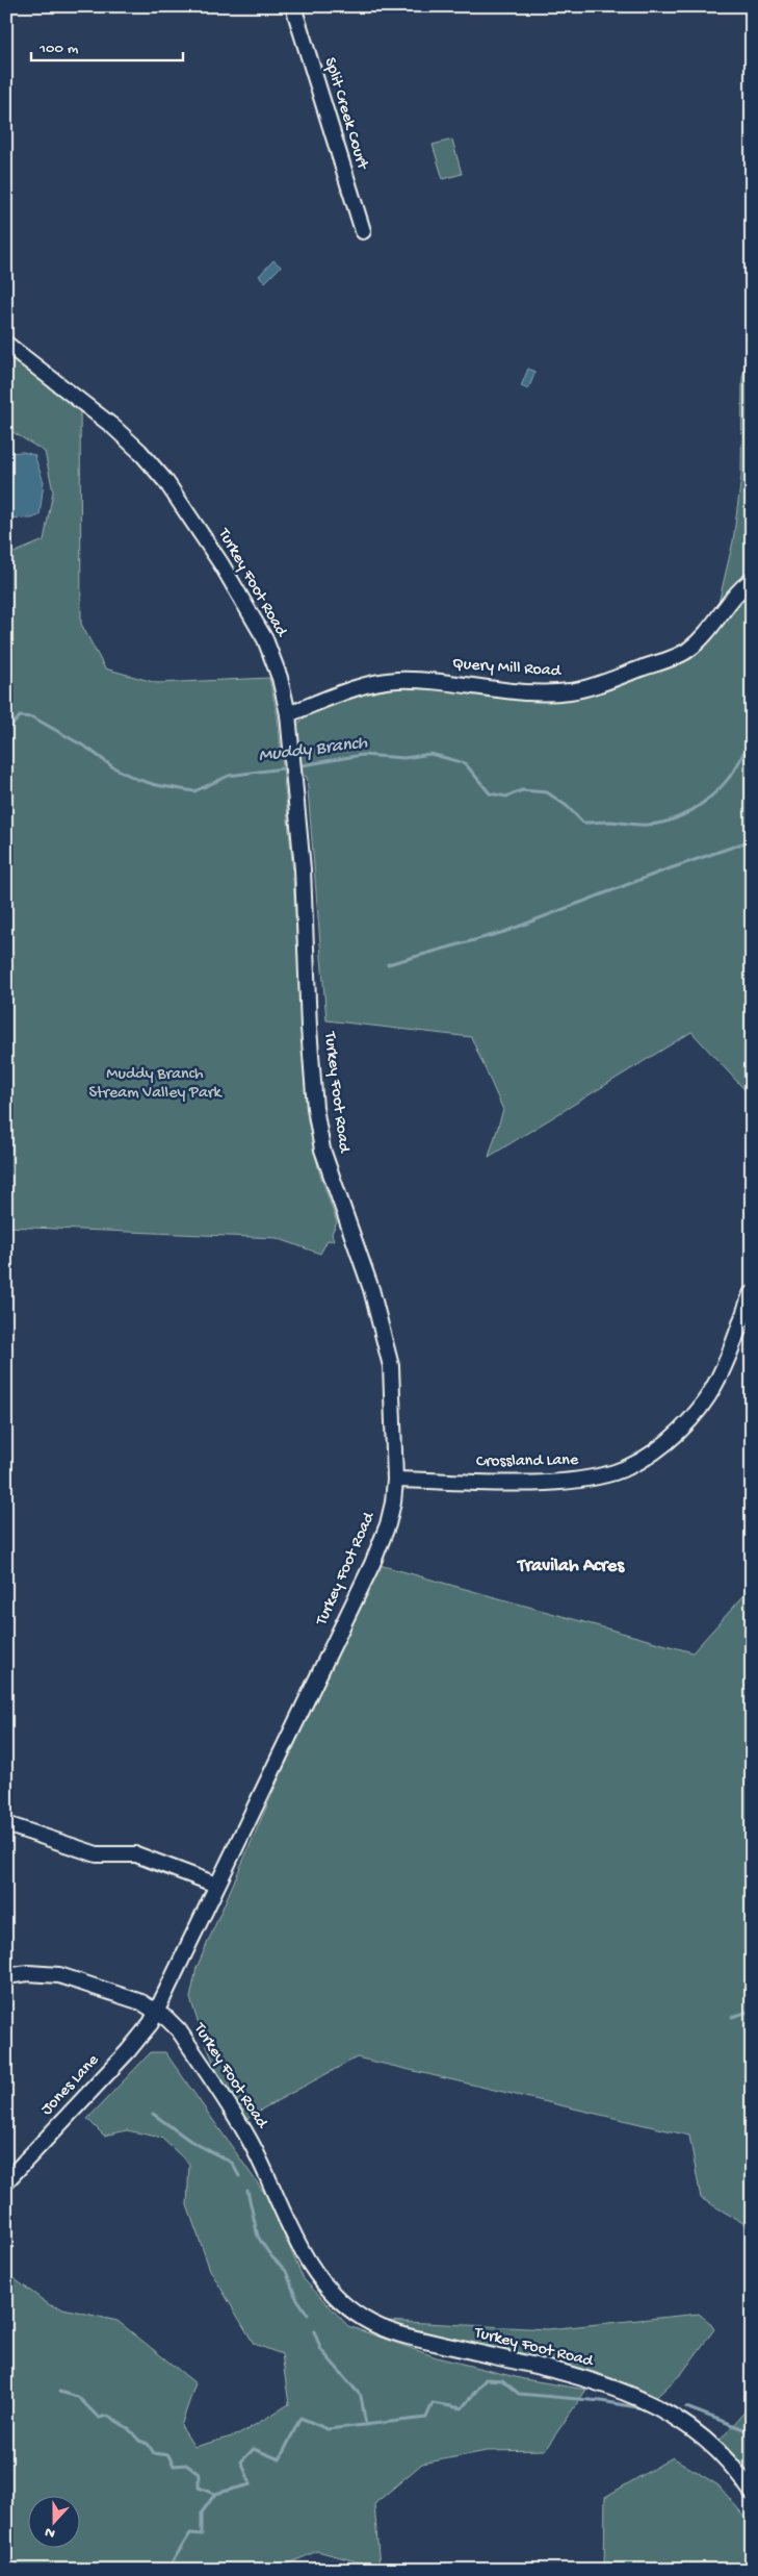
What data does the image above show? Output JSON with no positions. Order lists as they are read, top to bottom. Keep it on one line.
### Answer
{"streets":{"street":["Split Creek Court","Turkey Foot Road","Query Mill Road","Crossland Lane","Jones Lane"]},"crossings":[["Turkey Foot Road","Query Mill Road"],["Turkey Foot Road","Crossland Lane"],["Turkey Foot Road","Jones Lane"]],"districts":["Travilah Acres"],"water":["Muddy Branch"],"parks":["Muddy Branch Stream Valley Park"],"scale_bar":"100 m","north":"bottom"}
